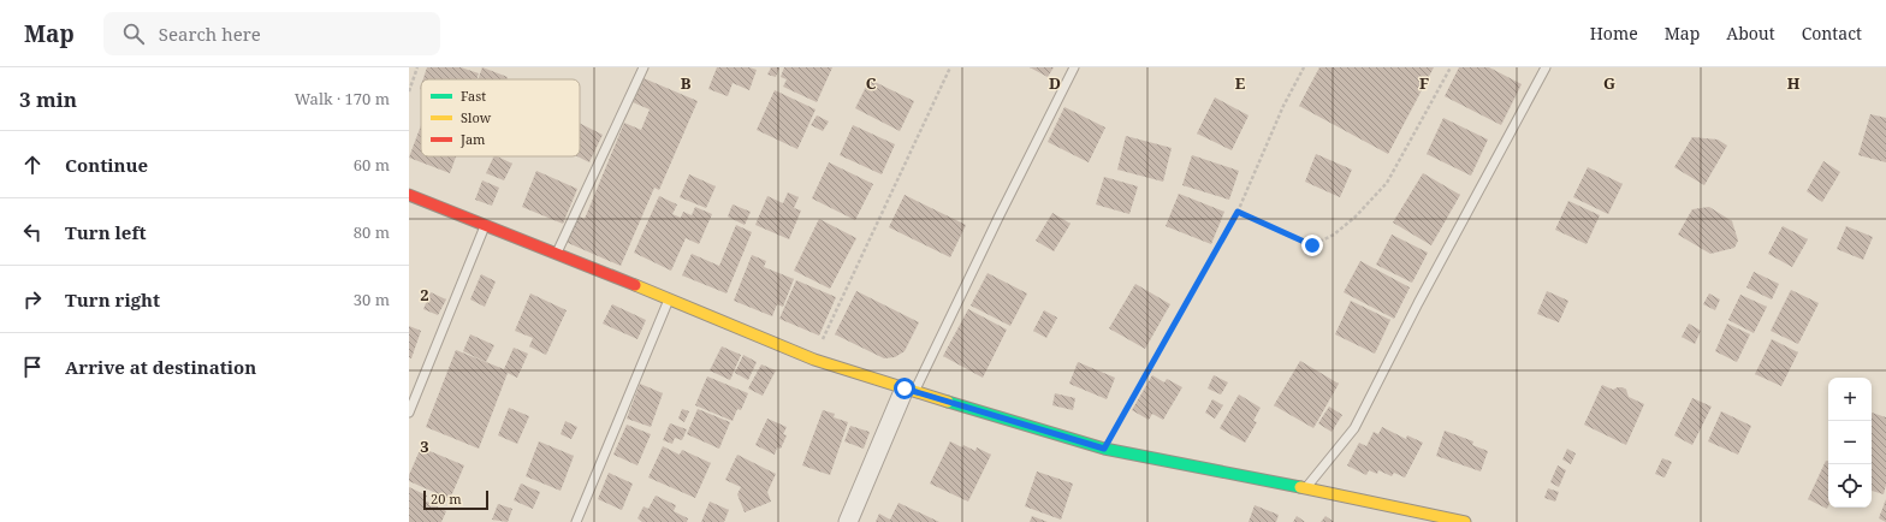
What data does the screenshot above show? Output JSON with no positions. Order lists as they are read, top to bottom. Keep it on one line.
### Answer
{"legend":["Fast","Slow","Jam"],"scale_bar":"20 m","page":{"header":"Map","search":"Search here","nav":["Home","Map","About","Contact"],"heading":["3 min","Walk · 170 m"],"list":[["Continue","60 m"],["Turn left","80 m"],["Turn right","30 m"],"Arrive at destination"],"map_buttons":["+","−"],"scale":"20 m"},"grid":{"columns":["B","C","D","E","F","G","H"],"rows":["2","3"]}}
